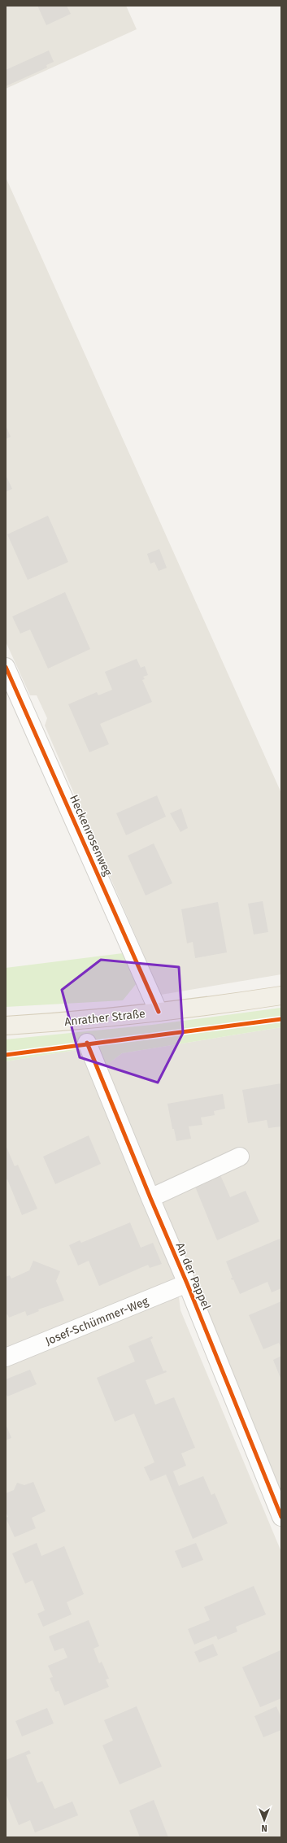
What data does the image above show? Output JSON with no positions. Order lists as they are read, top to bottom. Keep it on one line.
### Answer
{"streets":{"main road":["Anrather Straße"],"street":["Heckenrosenweg","An der Pappel","Josef-Schümmer-Weg"]},"crossings":[["Heckenrosenweg","Anrather Straße"],["An der Pappel","Josef-Schümmer-Weg"]],"north":"bottom"}
